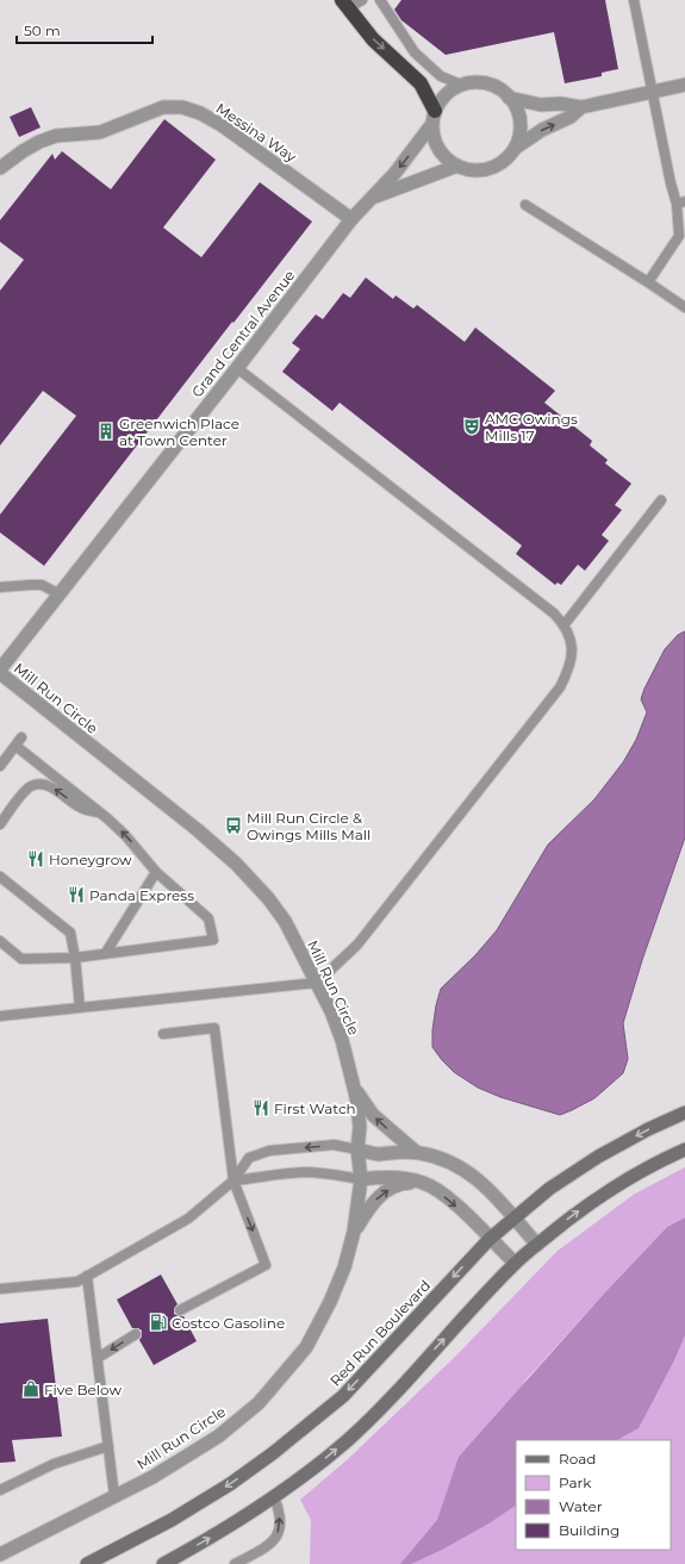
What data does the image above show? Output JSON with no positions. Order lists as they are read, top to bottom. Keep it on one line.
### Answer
{"streets":{"main road":["Red Run Boulevard"],"street":["Messina Way","Grand Central Avenue","Mill Run Circle"]},"crossings":[["Messina Way","Grand Central Avenue"]],"places":{"theatre":["AMC Owings Mills 17"],"building":["Greenwich Place at Town Center"],"bus stop":["Mill Run Circle & Owings Mills Mall"],"restaurant":["Honeygrow","Panda Express","First Watch"],"fuel station":["Costco Gasoline"],"shop":["Five Below"]},"legend":["Road","Park","Water","Building"],"scale_bar":"50 m"}
